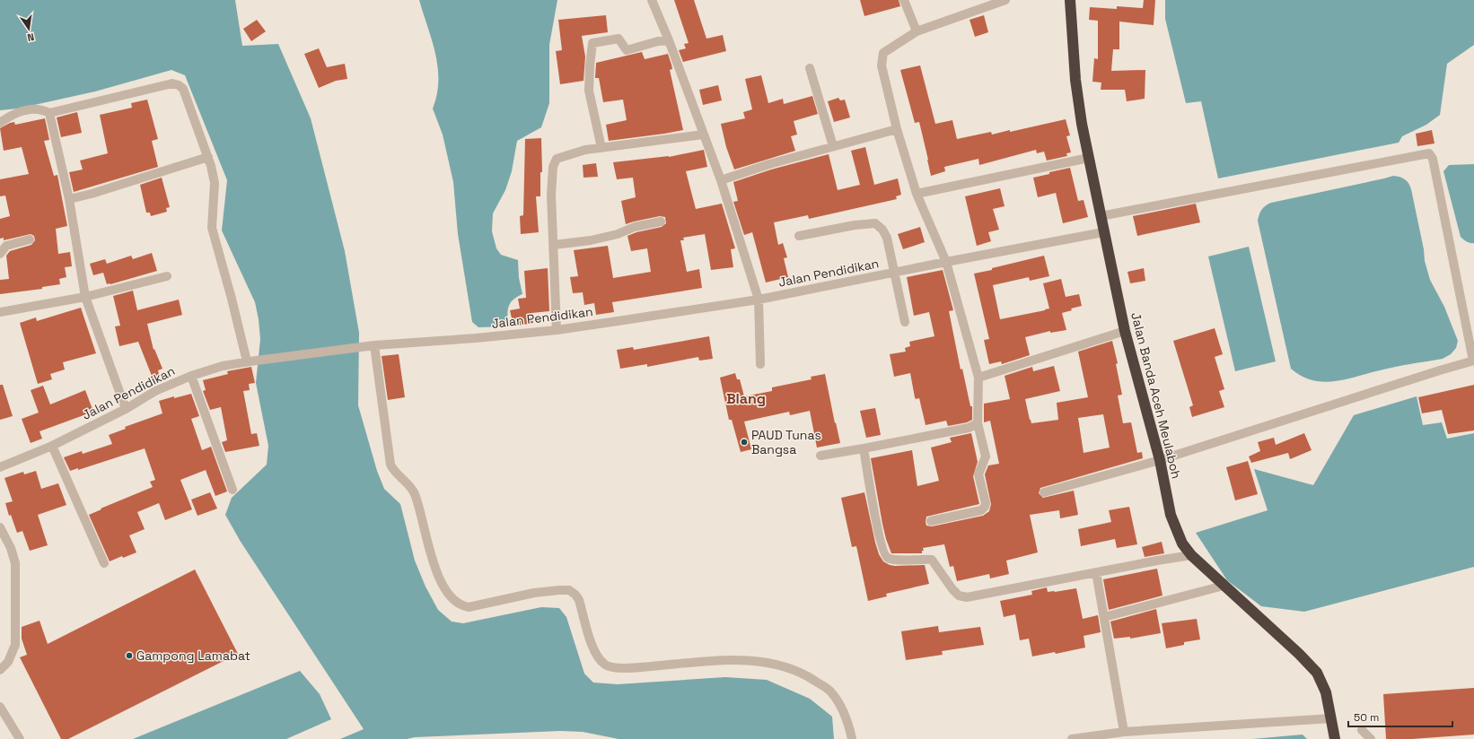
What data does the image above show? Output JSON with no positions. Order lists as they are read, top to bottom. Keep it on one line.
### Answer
{"streets":{"highway":["Jalan Banda Aceh Meulaboh"],"street":["Jalan Pendidikan"]},"crossings":[["Jalan Pendidikan","Jalan Banda Aceh Meulaboh"]],"districts":["Blang"],"places":["PAUD Tunas Bangsa","Gampong Lamabat"],"scale_bar":"50 m","north":"bottom"}
